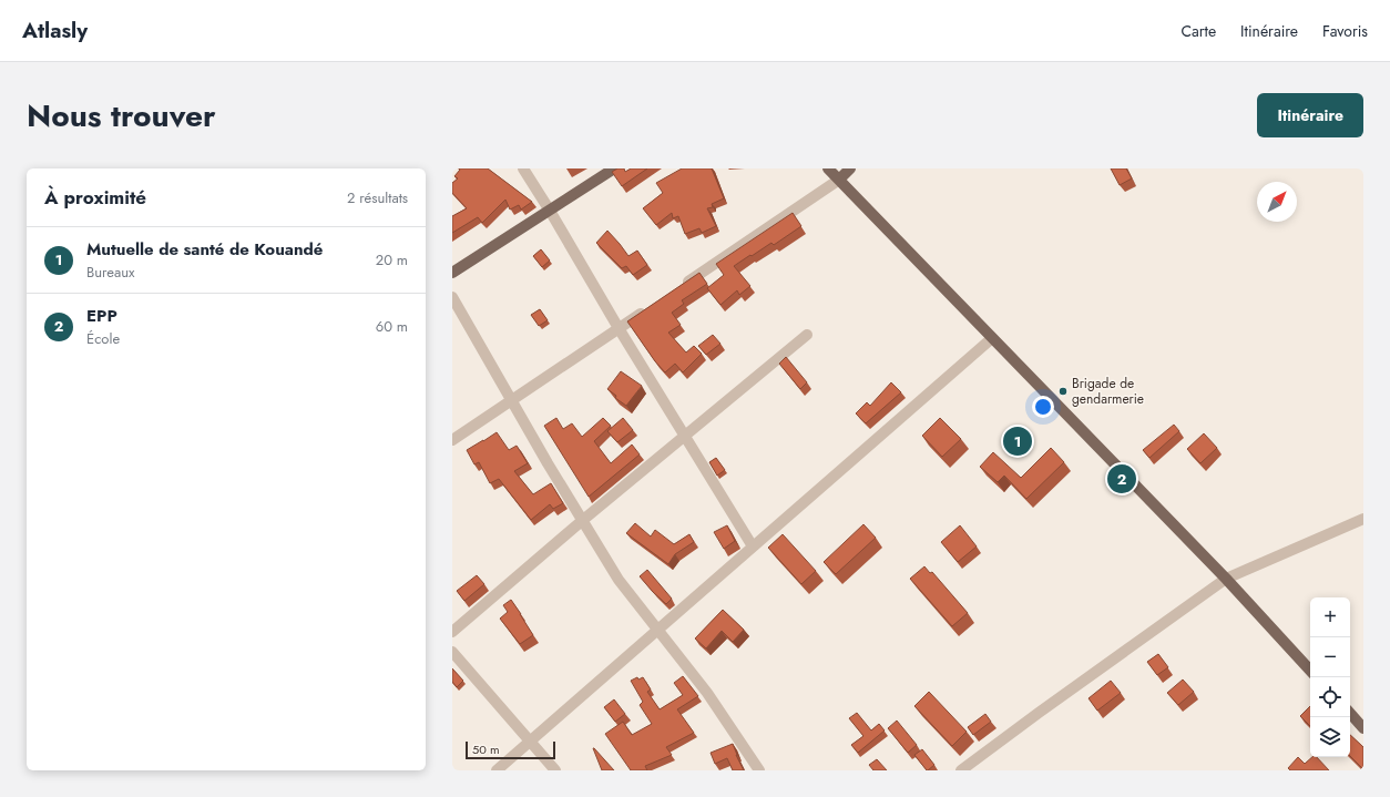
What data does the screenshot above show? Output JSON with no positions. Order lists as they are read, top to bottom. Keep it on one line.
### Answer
{"places":["Brigade de gendarmerie"],"scale_bar":"50 m","north":"top right","page":{"header":"Atlasly","nav":["Carte","Itinéraire","Favoris"],"title":"Nous trouver","buttons":"Itinéraire","heading":["À proximité","2 résultats"],"list":[{"mark":"1","name":"Mutuelle de santé de Kouandé","note":"Bureaux","value":"20 m"},{"mark":"2","name":"EPP","note":"École","value":"60 m"}],"pins":["1","2"],"map_buttons":["+","−"],"scale":"50 m"}}
